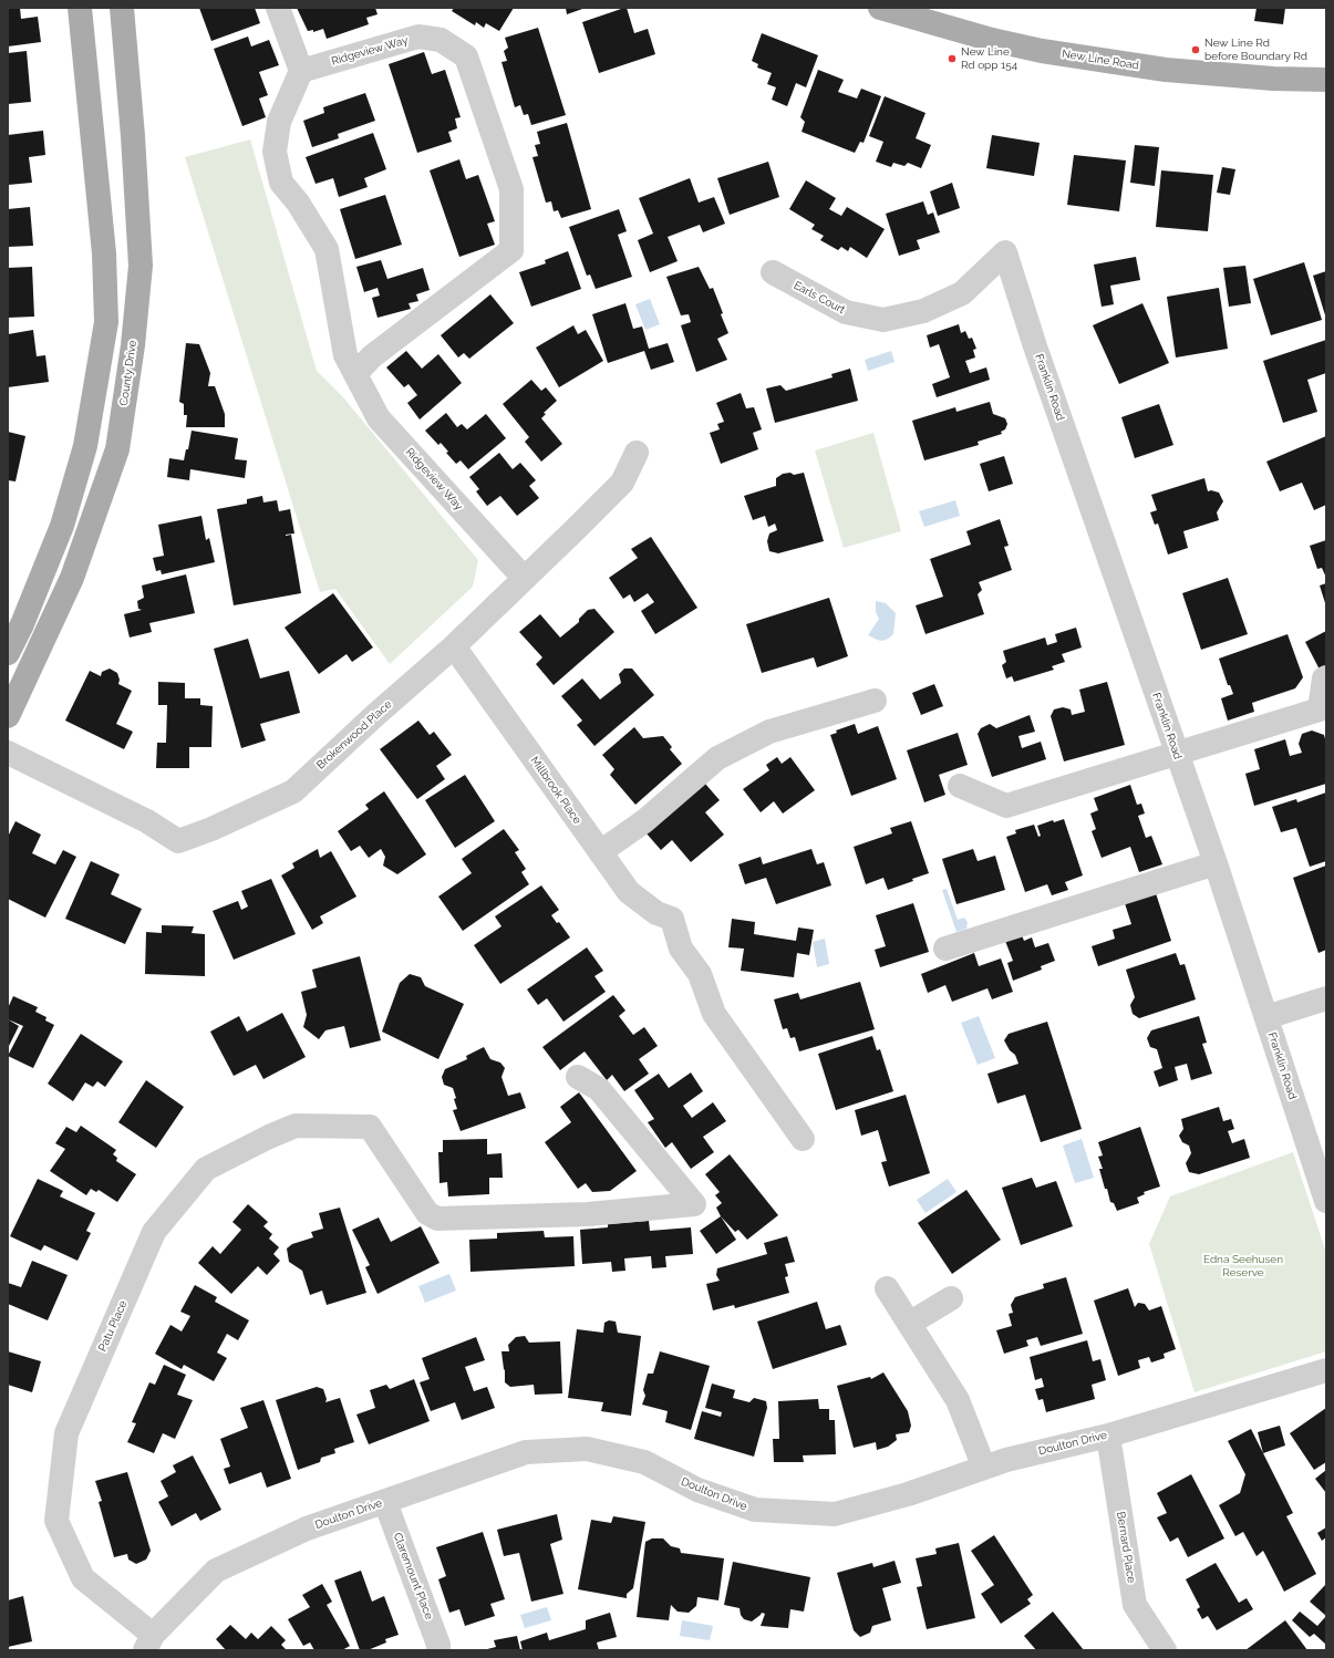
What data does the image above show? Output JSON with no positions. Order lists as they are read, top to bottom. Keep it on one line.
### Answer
{"streets":{"main road":["New Line Road","County Drive"],"street":["Ridgeview Way","Earls Court","Franklin Road","Brokenwood Place","Millbrook Place","Patu Place","Doulton Drive","Bernard Place","Claremount Place"]},"crossings":[["Ridgeview Way","Brokenwood Place"],["Earls Court","Franklin Road"],["Brokenwood Place","Millbrook Place"],["Patu Place","Doulton Drive"],["Doulton Drive","Bernard Place"],["Doulton Drive","Claremount Place"]],"parks":["Edna Seehusen Reserve"],"places":["New Line Rd before Boundary Rd","New Line Rd opp 154"]}
